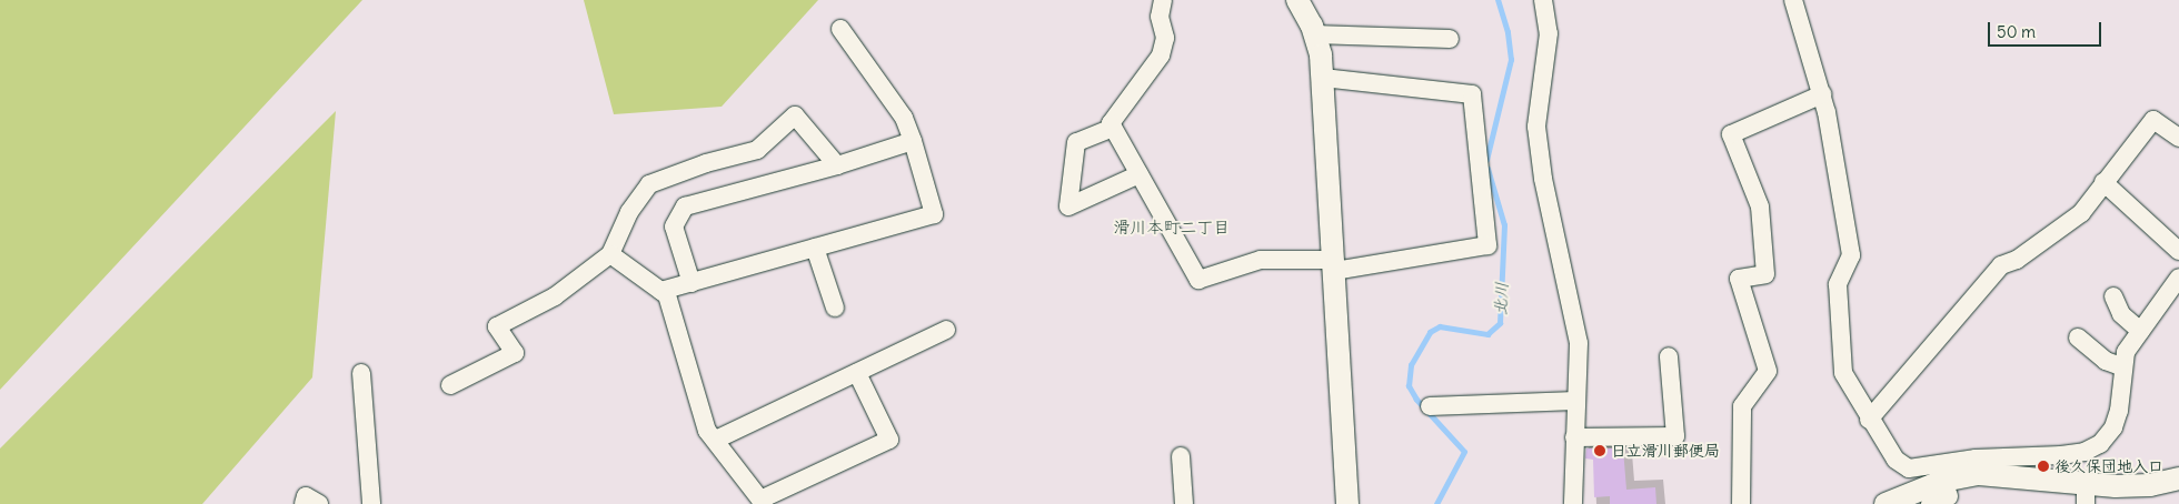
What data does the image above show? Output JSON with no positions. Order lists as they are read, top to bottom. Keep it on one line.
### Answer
{"districts":["滑川本町二丁目"],"water":["北川"],"places":["日立滑川郵便局","後久保団地入口"],"scale_bar":"50 m"}
